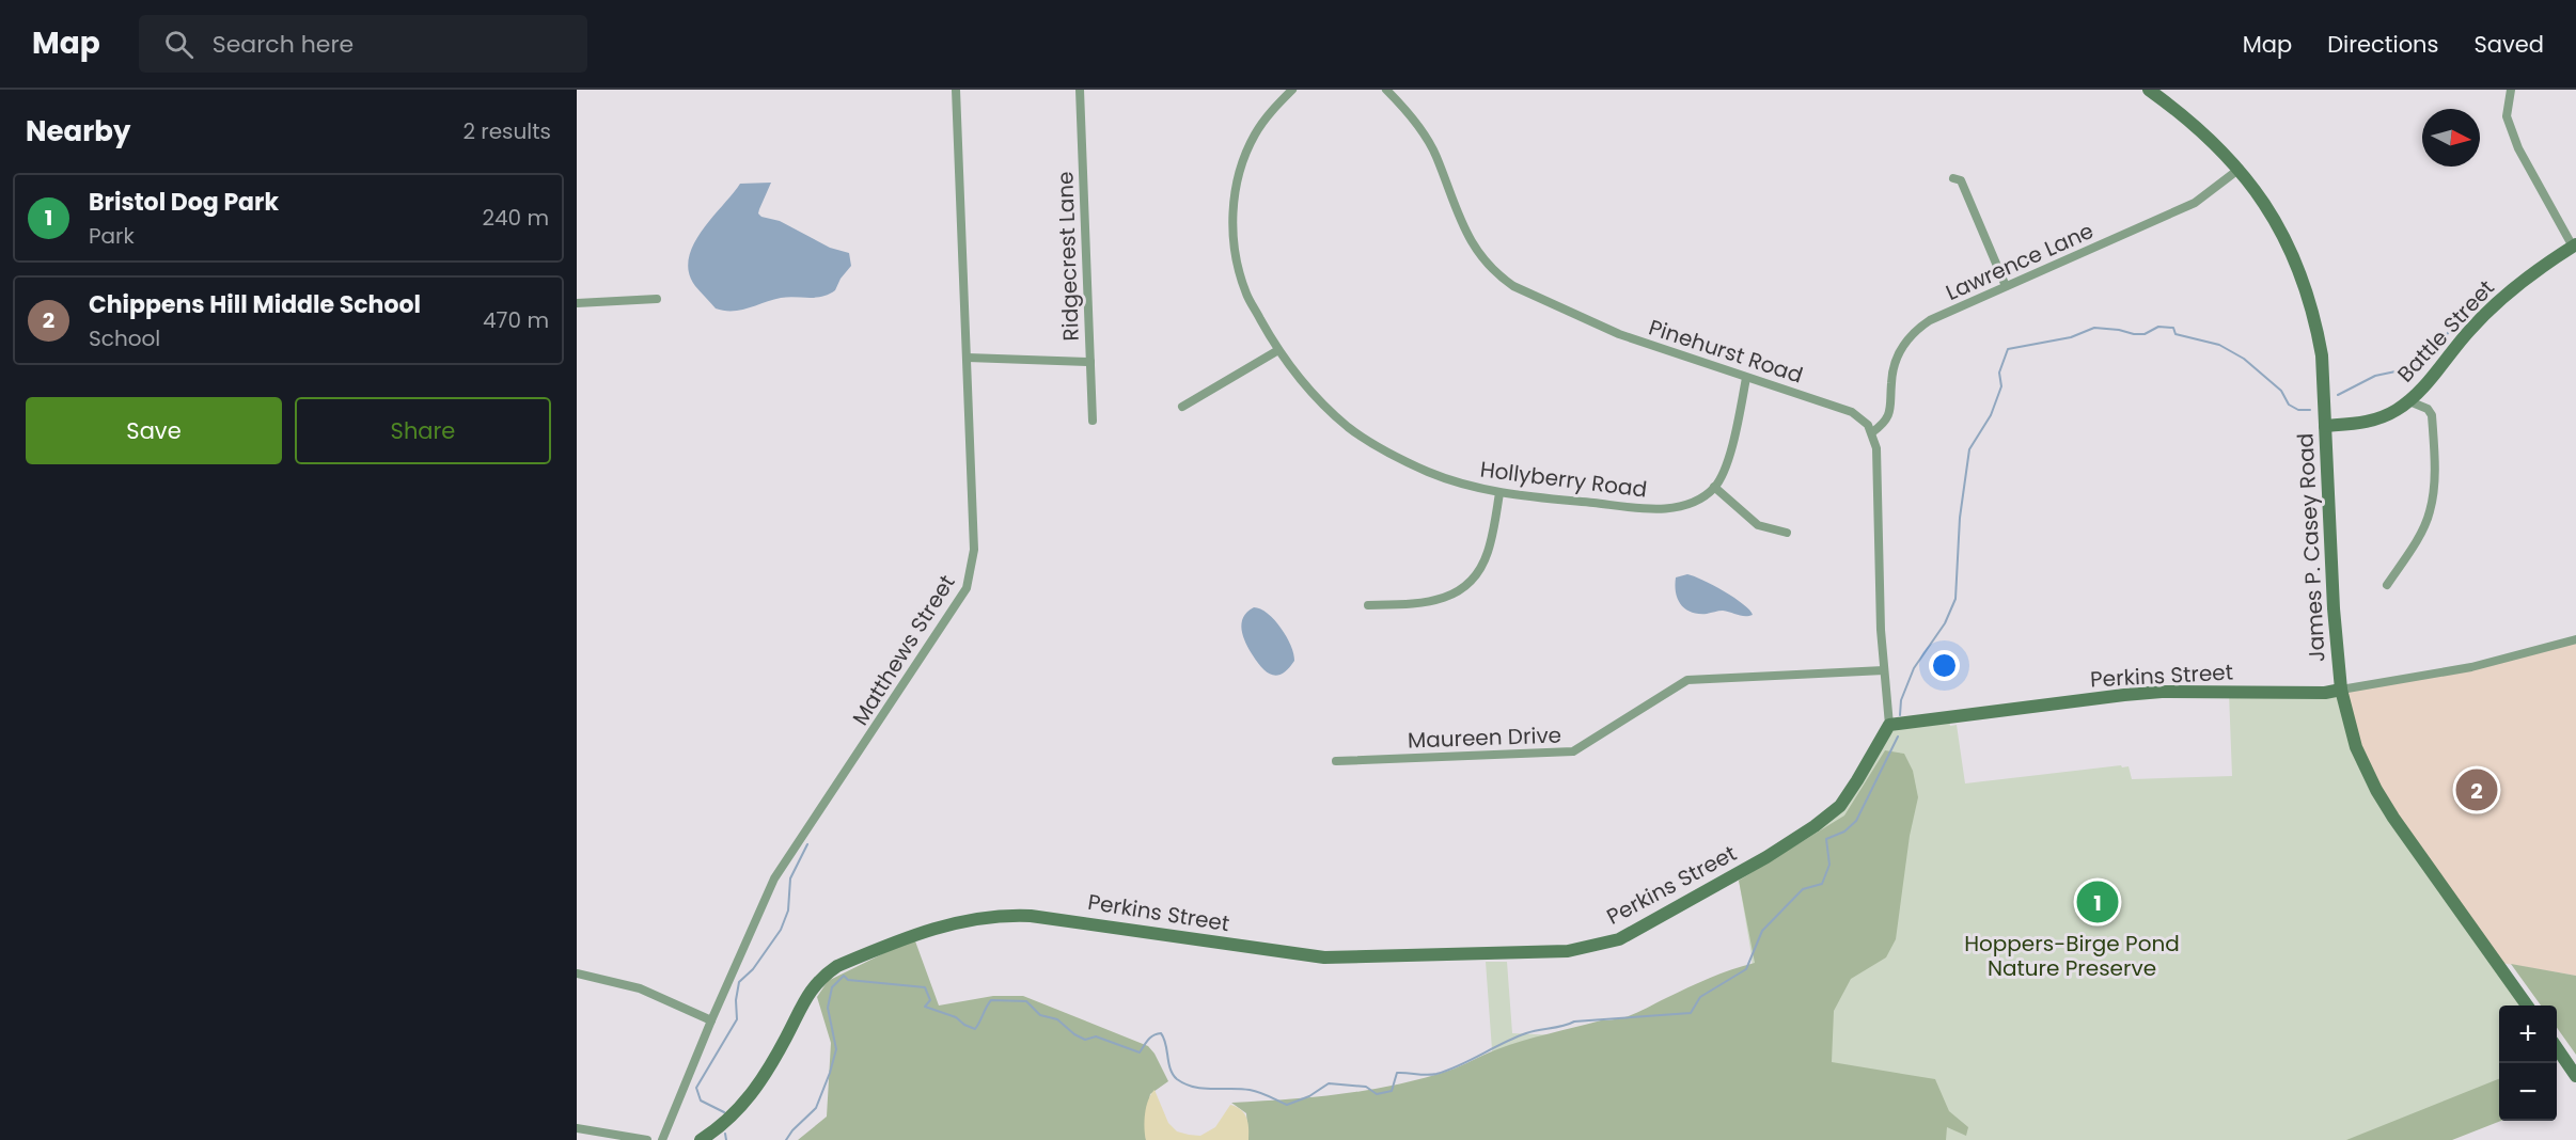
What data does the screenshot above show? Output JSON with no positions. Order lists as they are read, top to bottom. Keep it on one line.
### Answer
{"streets":{"street":["Ridgecrest Lane","Lawrence Lane","Battle Street","Pinehurst Road","Hollyberry Road","James P. Casey Road","Matthews Street","Perkins Street","Maureen Drive"]},"crossings":[["Lawrence Lane","Pinehurst Road"],["Lawrence Lane","James P. Casey Road"],["Battle Street","James P. Casey Road"],["James P. Casey Road","Perkins Street"]],"parks":["Hoppers-Birge Pond Nature Preserve"],"north":"right","page":{"header":"Map","search":"Search here","nav":["Map","Directions","Saved"],"heading":["Nearby","2 results"],"list":[{"mark":"1","name":"Bristol Dog Park","note":"Park","value":"240 m"},{"mark":"2","name":"Chippens Hill Middle School","note":"School","value":"470 m"}],"buttons":["Save","Share"],"pins":["2","1"],"map_buttons":["+","−"]}}
